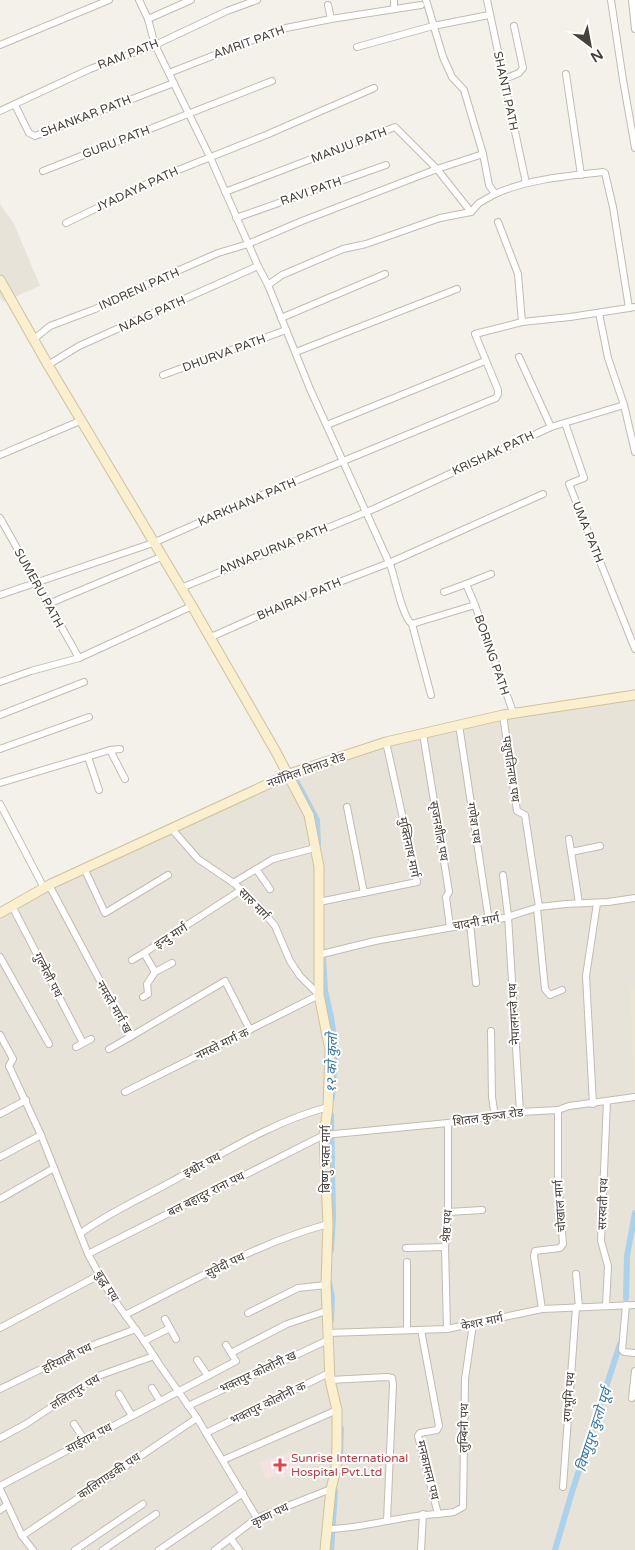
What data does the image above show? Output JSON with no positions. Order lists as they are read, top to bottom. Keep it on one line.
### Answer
{"streets":{"street":["AMRIT PATH","RAM PATH","SHANTI PATH","SHANKAR PATH","GURU PATH","MANJU PATH","JYADAYA PATH","RAVI PATH","INDRENI PATH","NAAG PATH","DHURVA PATH","KRISHAK PATH","KARKHANA PATH","UMA PATH","ANNAPURNA PATH","SUMERU PATH","BHAIRAV PATH","BORING PATH","पशुपतिनाथ पथ","नयाँमिल तिनाउ रोड","गणेश पथ","सृजनशील पथ","मुक्तिनाथ मार्ग","सारु मार्ग","चादनी मार्ग","इन्दु मार्ग","गुल्मेली पथ","नमस्ते मार्ग ख","नेपालगन्जे पथ","नमस्ते मार्ग क","शितल कुञ्ज रोड","बिष्णु भक्त मार्ग","इश्वोर पथ","बल बहादुर राना पथ","सरस्वती पथ","चोखाल मार्ग","श्रेष्ठ पथ","सुवेदी पथ","बुद्ध पथ","केशर मार्ग","हरियाली पथ","भक्तपुर कोलोनी ख","ललितपुर पथ","रणभूमि पथ","भक्तपुर कोलोनी क","लुम्बिनी पथ","साईराम पथ","मनकामना पथ","कालिगण्डकी पथ","कृष्ण पथ"]},"crossings":[["RAM PATH","SHANKAR PATH"],["MANJU PATH","INDRENI PATH"],["INDRENI PATH","बिष्णु भक्त मार्ग"],["NAAG PATH","बिष्णु भक्त मार्ग"],["KRISHAK PATH","UMA PATH"],["KRISHAK PATH","ANNAPURNA PATH"],["KARKHANA PATH","SUMERU PATH"],["KARKHANA PATH","बिष्णु भक्त मार्ग"],["ANNAPURNA PATH","बिष्णु भक्त मार्ग"],["BHAIRAV PATH","बिष्णु भक्त मार्ग"],["BORING PATH","नयाँमिल तिनाउ रोड"],["पशुपतिनाथ पथ","नयाँमिल तिनाउ रोड"],["पशुपतिनाथ पथ","चादनी मार्ग"],["नयाँमिल तिनाउ रोड","गणेश पथ"],["नयाँमिल तिनाउ रोड","सृजनशील पथ"],["नयाँमिल तिनाउ रोड","मुक्तिनाथ मार्ग"],["नयाँमिल तिनाउ रोड","सारु मार्ग"],["नयाँमिल तिनाउ रोड","गुल्मेली पथ"],["नयाँमिल तिनाउ रोड","नमस्ते मार्ग ख"],["नयाँमिल तिनाउ रोड","बिष्णु भक्त मार्ग"],["गणेश पथ","चादनी मार्ग"],["सृजनशील पथ","चादनी मार्ग"],["मुक्तिनाथ मार्ग","बिष्णु भक्त मार्ग"],["सारु मार्ग","इन्दु मार्ग"],["सारु मार्ग","नमस्ते मार्ग क"],["सारु मार्ग","बिष्णु भक्त मार्ग"],["चादनी मार्ग","नेपालगन्जे पथ"],["चादनी मार्ग","बिष्णु भक्त मार्ग"],["नमस्ते मार्ग ख","नमस्ते मार्ग क"],["नेपालगन्जे पथ","शितल कुञ्ज रोड"],["नमस्ते मार्ग क","बिष्णु भक्त मार्ग"],["शितल कुञ्ज रोड","बिष्णु भक्त मार्ग"],["शितल कुञ्ज रोड","बल बहादुर राना पथ"],["शितल कुञ्ज रोड","सरस्वती पथ"],["शितल कुञ्ज रोड","चोखाल मार्ग"],["शितल कुञ्ज रोड","श्रेष्ठ पथ"],["बिष्णु भक्त मार्ग","इश्वोर पथ"],["बिष्णु भक्त मार्ग","बल बहादुर राना पथ"],["बिष्णु भक्त मार्ग","सुवेदी पथ"],["बिष्णु भक्त मार्ग","केशर मार्ग"],["बिष्णु भक्त मार्ग","भक्तपुर कोलोनी ख"],["बिष्णु भक्त मार्ग","भक्तपुर कोलोनी क"],["बिष्णु भक्त मार्ग","मनकामना पथ"],["बिष्णु भक्त मार्ग","कृष्ण पथ"],["इश्वोर पथ","बुद्ध पथ"],["बल बहादुर राना पथ","बुद्ध पथ"],["सरस्वती पथ","केशर मार्ग"],["चोखाल मार्ग","केशर मार्ग"],["श्रेष्ठ पथ","केशर मार्ग"],["सुवेदी पथ","बुद्ध पथ"],["बुद्ध पथ","हरियाली पथ"],["बुद्ध पथ","भक्तपुर कोलोनी ख"],["बुद्ध पथ","ललितपुर पथ"],["बुद्ध पथ","भक्तपुर कोलोनी क"],["बुद्ध पथ","साईराम पथ"],["बुद्ध पथ","कालिगण्डकी पथ"],["बुद्ध पथ","कृष्ण पथ"],["केशर मार्ग","भक्तपुर कोलोनी ख"],["केशर मार्ग","रणभूमि पथ"],["केशर मार्ग","लुम्बिनी पथ"],["केशर मार्ग","मनकामना पथ"],["लुम्बिनी पथ","मनकामना पथ"]],"water":["१२ को कुलो","विष्णुपुर कुलो पूर्व"],"places":{"health":["Sunrise International Hospital Pvt.Ltd"]},"north":"bottom right"}
